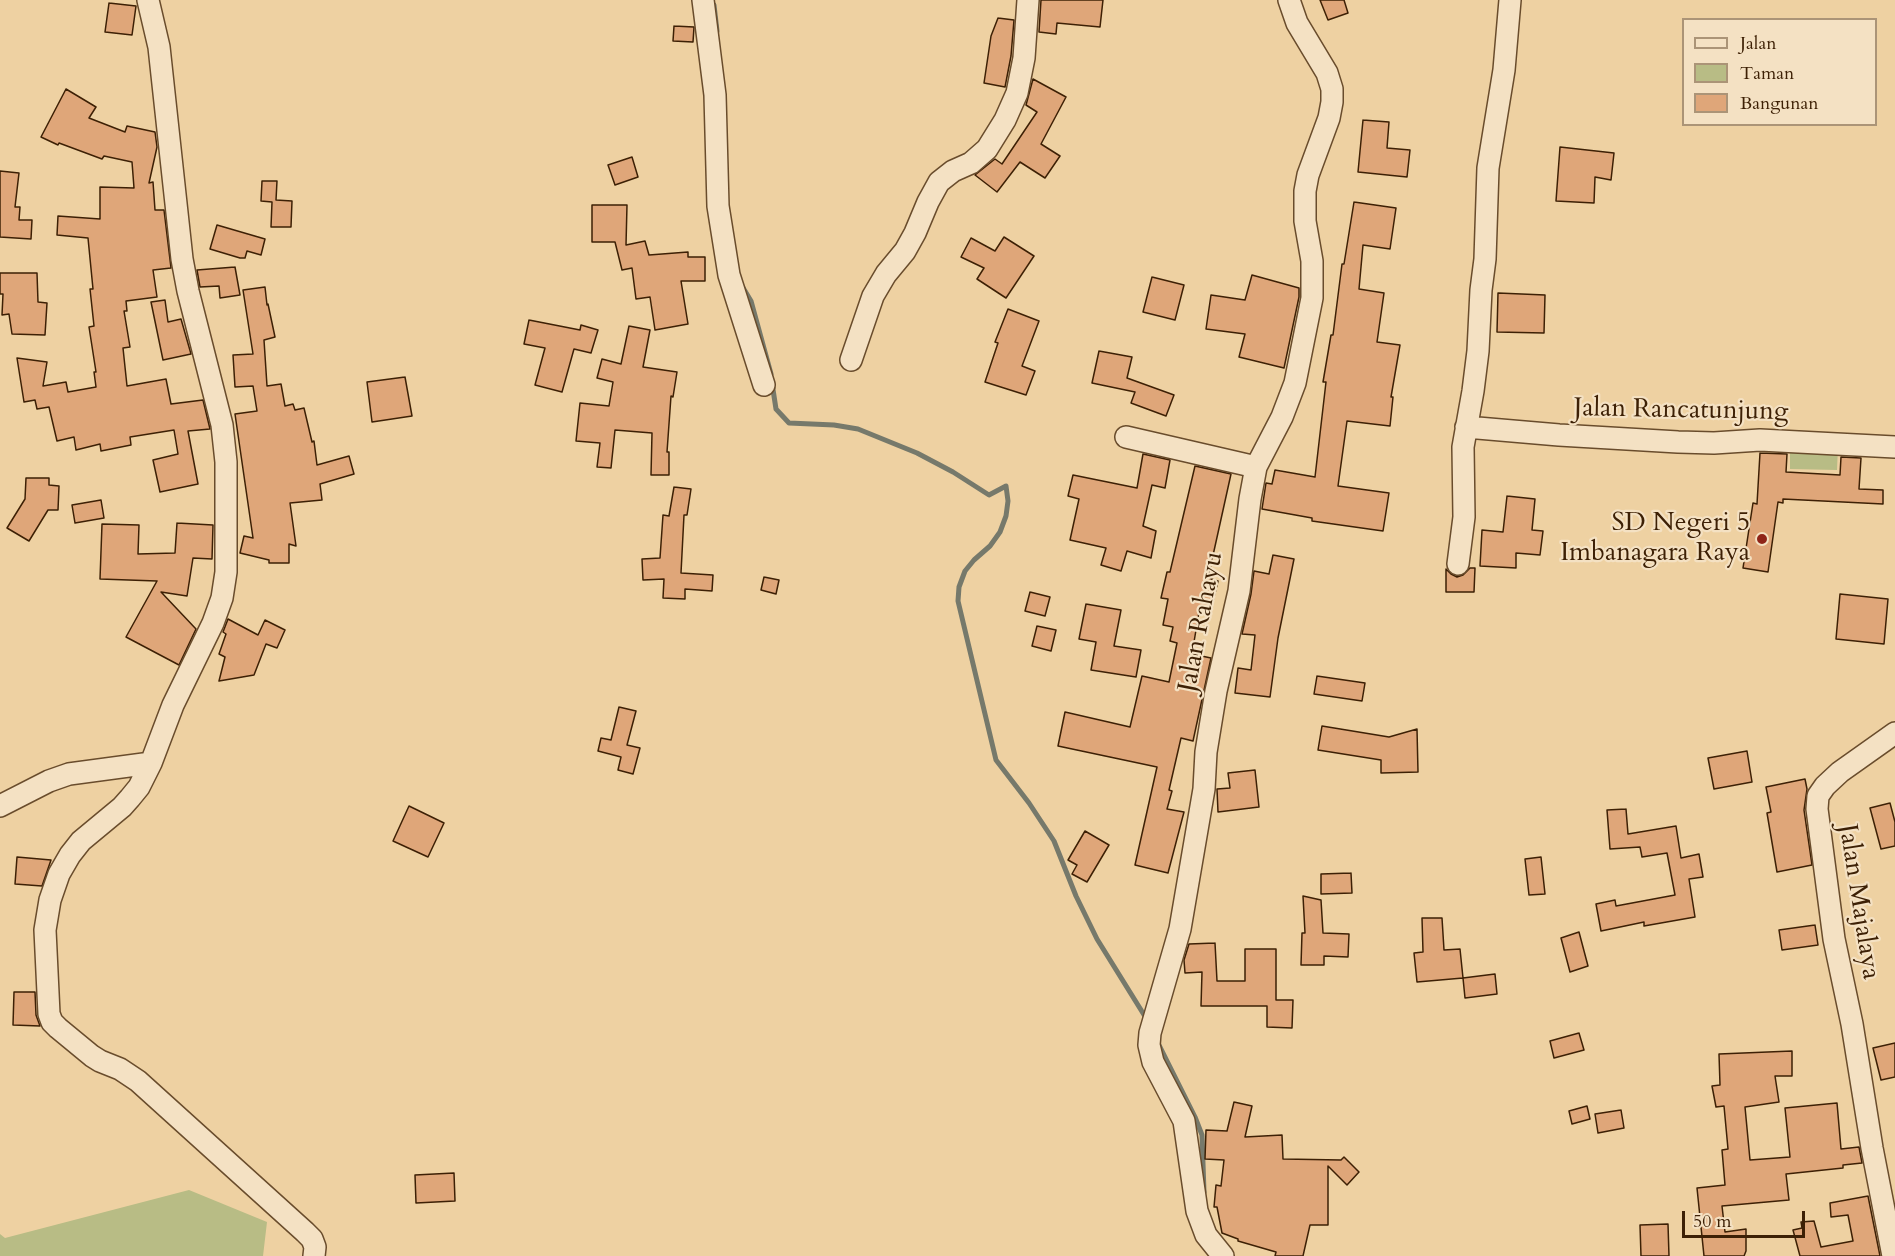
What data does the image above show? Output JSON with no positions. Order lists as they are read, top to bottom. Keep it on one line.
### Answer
{"streets":{"street":["Jalan Rancatunjung","Jalan Rahayu","Jalan Majalaya"]},"places":["SD Negeri 5 Imbanagara Raya"],"legend":["Jalan","Taman","Bangunan"],"scale_bar":"50 m"}
